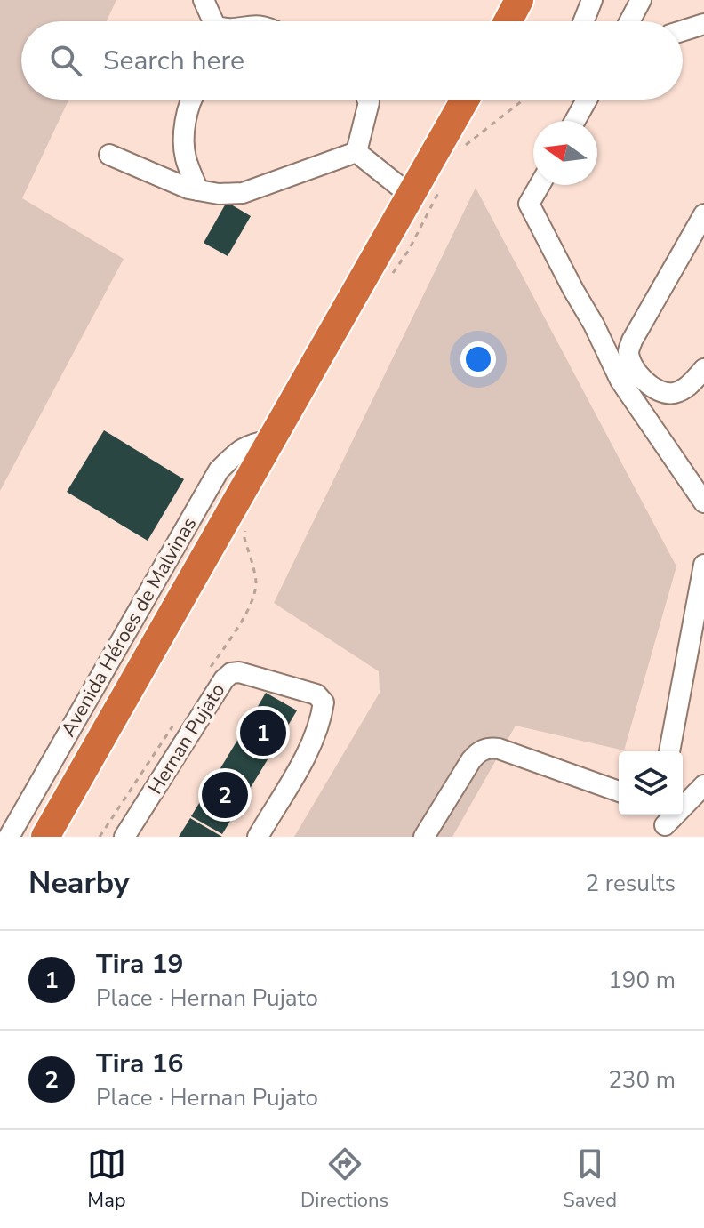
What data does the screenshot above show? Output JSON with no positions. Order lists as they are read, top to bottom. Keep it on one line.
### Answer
{"streets":{"highway":["Avenida Héroes de Malvinas"],"street":["Hernan Pujato"]},"north":"left","page":{"search":"Search here","pins":["1","2"],"heading":["Nearby","2 results"],"list":[{"mark":"1","name":"Tira 19","note":"Place · Hernan Pujato","value":"190 m"},{"mark":"2","name":"Tira 16","note":"Place · Hernan Pujato","value":"230 m"}],"nav":["Map","Directions","Saved"]}}
